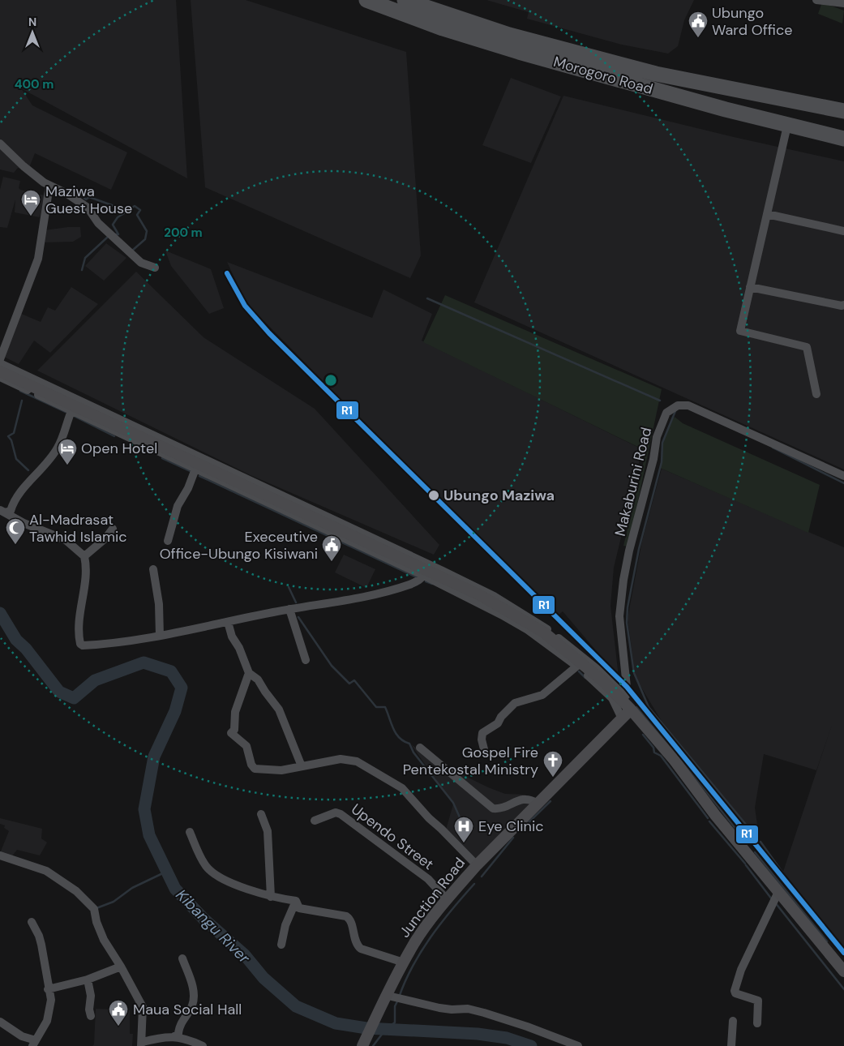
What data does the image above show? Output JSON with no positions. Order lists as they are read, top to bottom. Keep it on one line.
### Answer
{"streets":{"highway":["Morogoro Road"],"main road":["Junction Road"],"street":["Makaburini Road","Upendo Street"]},"crossings":[["Makaburini Road","Junction Road"],["Upendo Street","Junction Road"]],"water":["Kibangu River"],"places":{"public building":["Ubungo Ward Office","Execeutive Office-Ubungo Kisiwani","Maua Social Hall"],"hotel":["Maziwa Guest House","Open Hotel"],"other":["Ubungo Maziwa"],"mosque":["Al-Madrasat Tawhid Islamic"],"church":["Gospel Fire Pentekostal Ministry"],"hospital":["Eye Clinic"]},"lines":["transit line R1"],"north":"top","rings":["400 m","200 m"]}
